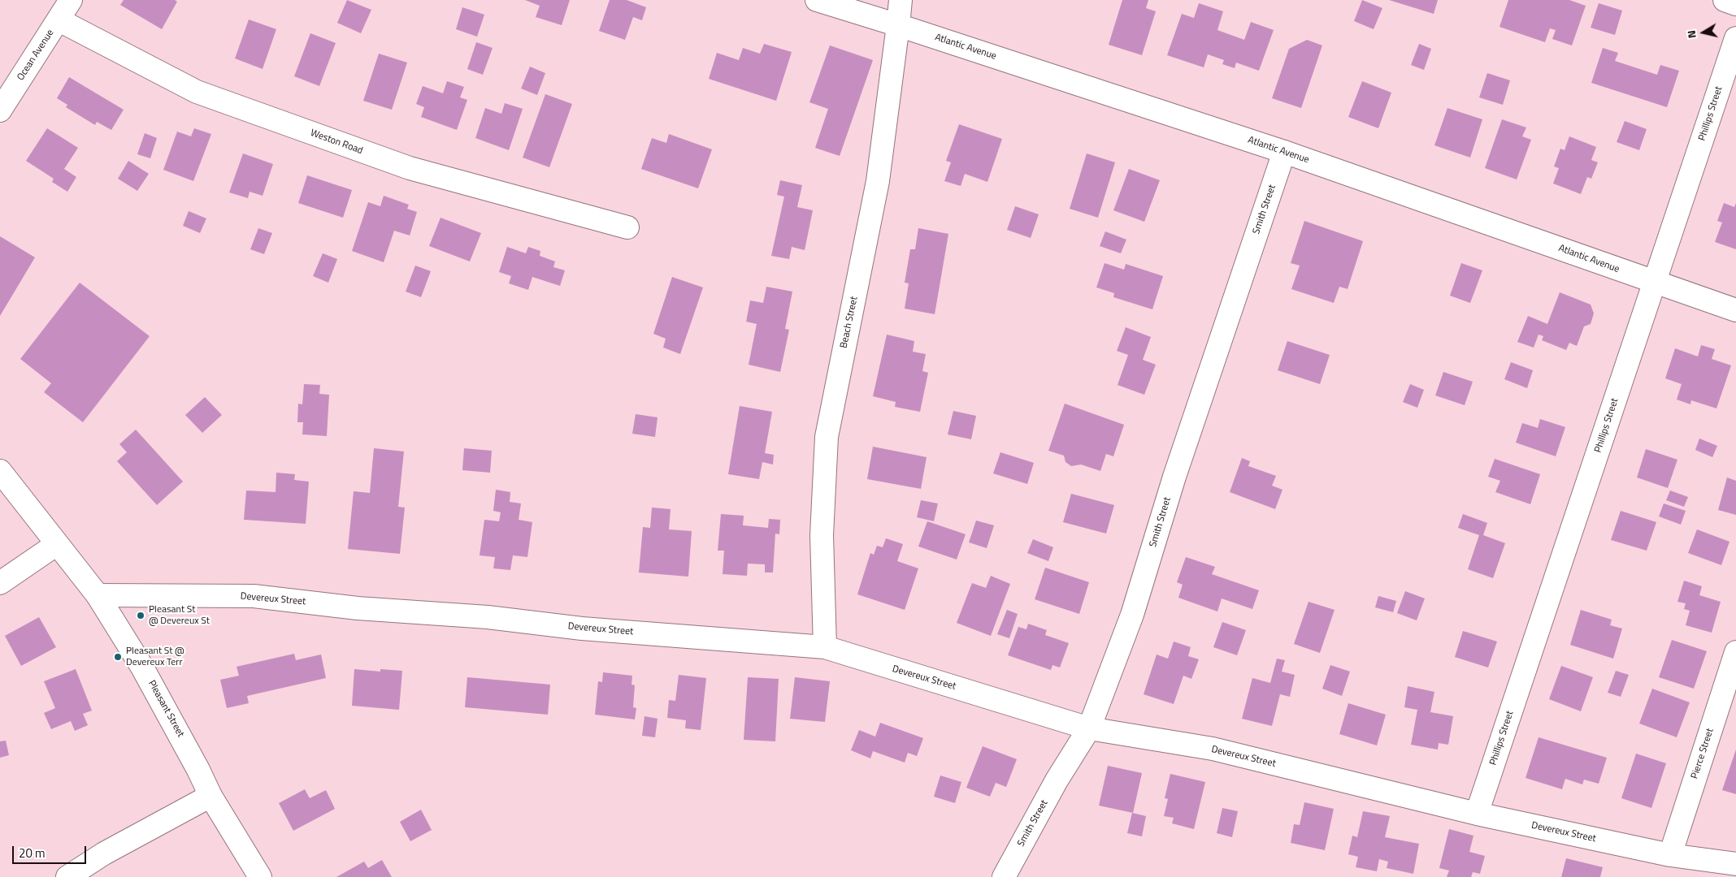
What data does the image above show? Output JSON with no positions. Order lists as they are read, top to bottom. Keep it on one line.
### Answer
{"streets":{"street":["Atlantic Avenue","Ocean Avenue","Phillips Street","Weston Road","Smith Street","Beach Street","Devereux Street","Pleasant Street","Pierce Street"]},"crossings":[["Atlantic Avenue","Phillips Street"],["Atlantic Avenue","Smith Street"],["Atlantic Avenue","Beach Street"],["Ocean Avenue","Weston Road"],["Phillips Street","Devereux Street"],["Smith Street","Devereux Street"],["Beach Street","Devereux Street"],["Devereux Street","Pleasant Street"],["Devereux Street","Pierce Street"]],"places":["Pleasant St @ Devereux St","Pleasant St @ Devereux Terr"],"scale_bar":"20 m","north":"left"}
